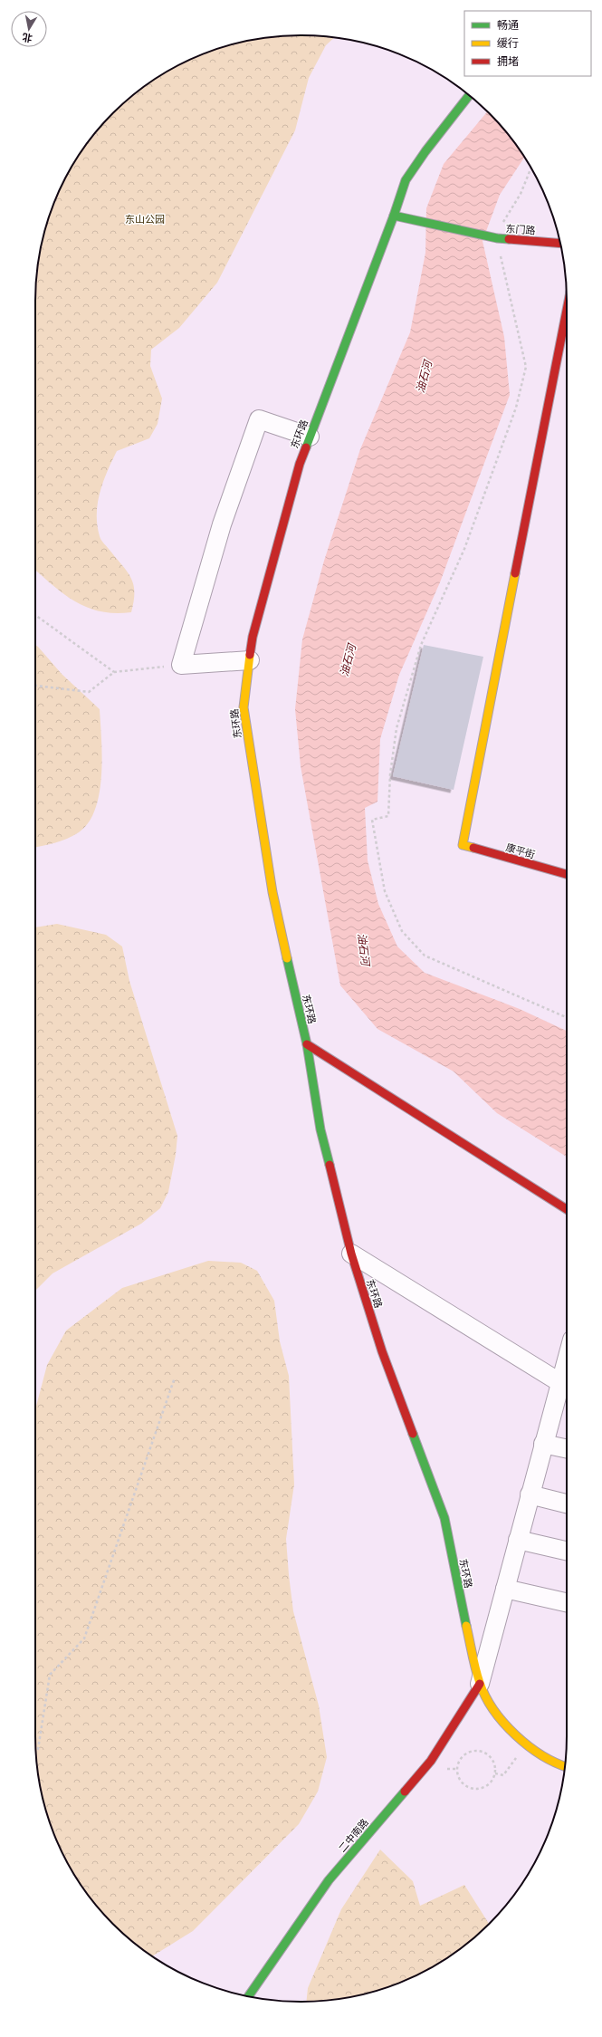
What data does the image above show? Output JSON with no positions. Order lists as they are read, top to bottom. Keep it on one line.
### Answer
{"streets":{"street":["东门路","东环路","康平街","二中南路"]},"crossings":[["东门路","东环路"],["东环路","二中南路"]],"water":["油石河"],"parks":["东山公园"],"legend":["畅通","缓行","拥堵"],"north":"bottom"}
